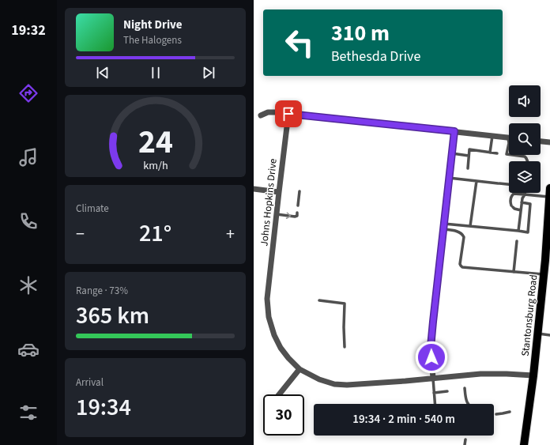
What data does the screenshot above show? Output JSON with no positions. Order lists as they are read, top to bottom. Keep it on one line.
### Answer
{"streets":{"main road":["Stantonsburg Road"],"street":["Johns Hopkins Drive"]},"crossings":[["Johns Hopkins Drive","Stantonsburg Road"]],"page":{"tabs":"19:32","turn":["310 m","Bethesda Drive"],"song":["Night Drive","The Halogens"],"tile":["Climate",["Range · 73%","365 km"],["Arrival","19:34"]],"heat":["−","21°","+"],"limit":"30","trip":"19:34 · 2 min · 540 m","gauge":["24","km/h"]}}
